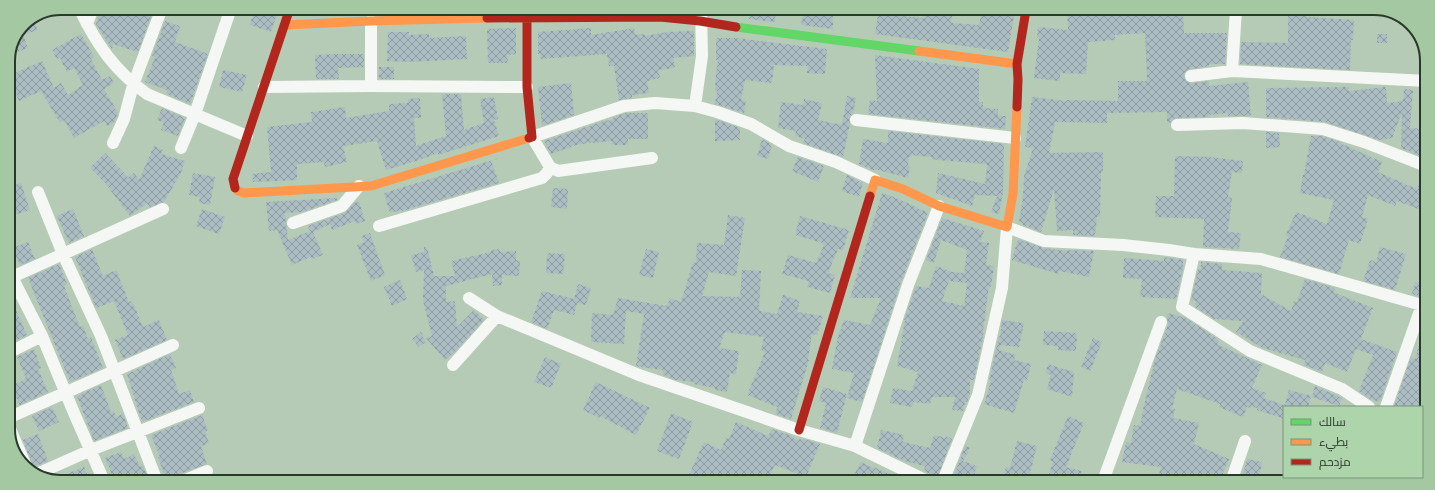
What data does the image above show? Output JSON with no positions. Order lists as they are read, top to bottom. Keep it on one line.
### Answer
{"legend":["سالك","بطيء","مزدحم"]}
